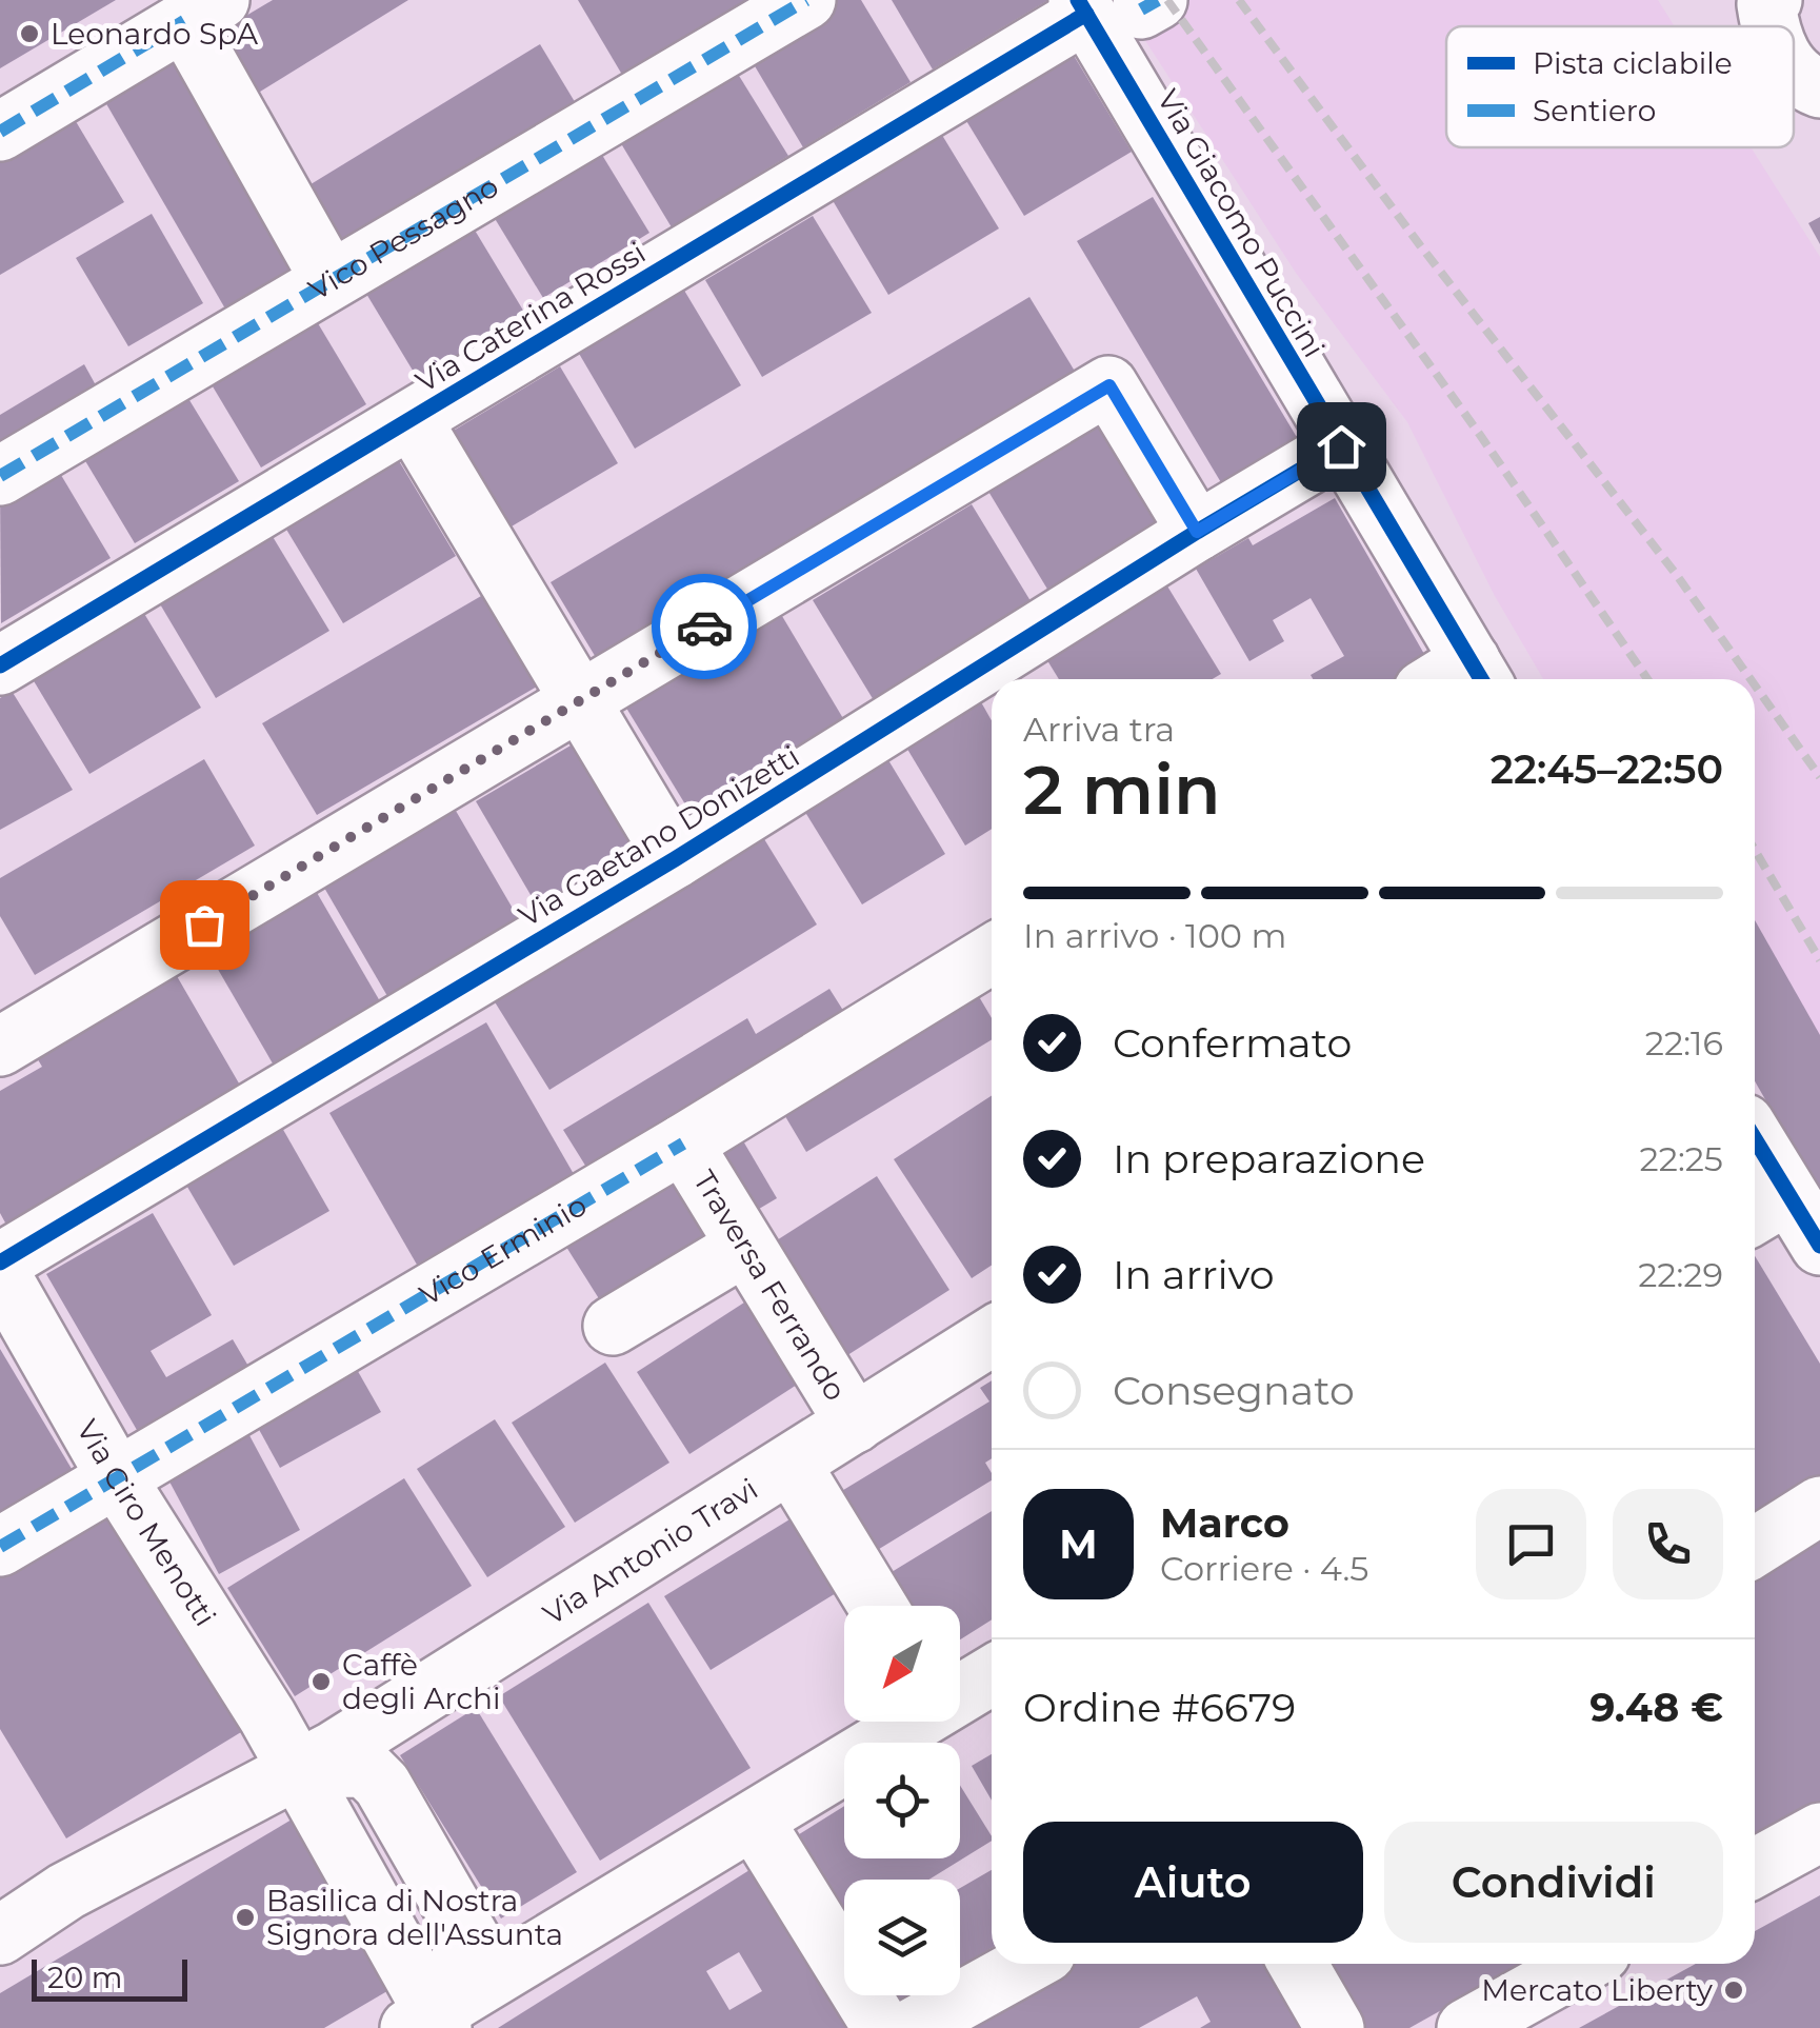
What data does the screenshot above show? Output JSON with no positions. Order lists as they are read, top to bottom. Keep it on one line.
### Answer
{"streets":{"street":["Via Giacomo Puccini","Vico Pessagno","Via Caterina Rossi","Via Gaetano Donizetti","Vico Erminio","Traversa Ferrando","Via Ciro Menotti","Via Antonio Travi"]},"crossings":[["Via Giacomo Puccini","Via Caterina Rossi"],["Via Giacomo Puccini","Via Gaetano Donizetti"],["Vico Erminio","Traversa Ferrando"],["Vico Erminio","Via Ciro Menotti"],["Traversa Ferrando","Via Antonio Travi"],["Via Ciro Menotti","Via Antonio Travi"]],"places":["Leonardo SpA","Caffè degli Archi","Basilica di Nostra Signora dell'Assunta","Mercato Liberty"],"legend":["Pista ciclabile","Sentiero"],"scale_bar":"20 m","north":"bottom left","page":{"heading":["2 min","Arriva tra","22:45–22:50"],"panel":["Marco","Corriere · 4.5","Ordine #6679","9.48 €"],"bar":"In arrivo · 100 m","list":[["Confermato","22:16"],["In preparazione","22:25"],["In arrivo","22:29"],"Consegnato"],"round":"M","buttons":["Aiuto","Condividi"],"scale":"20 m"}}
